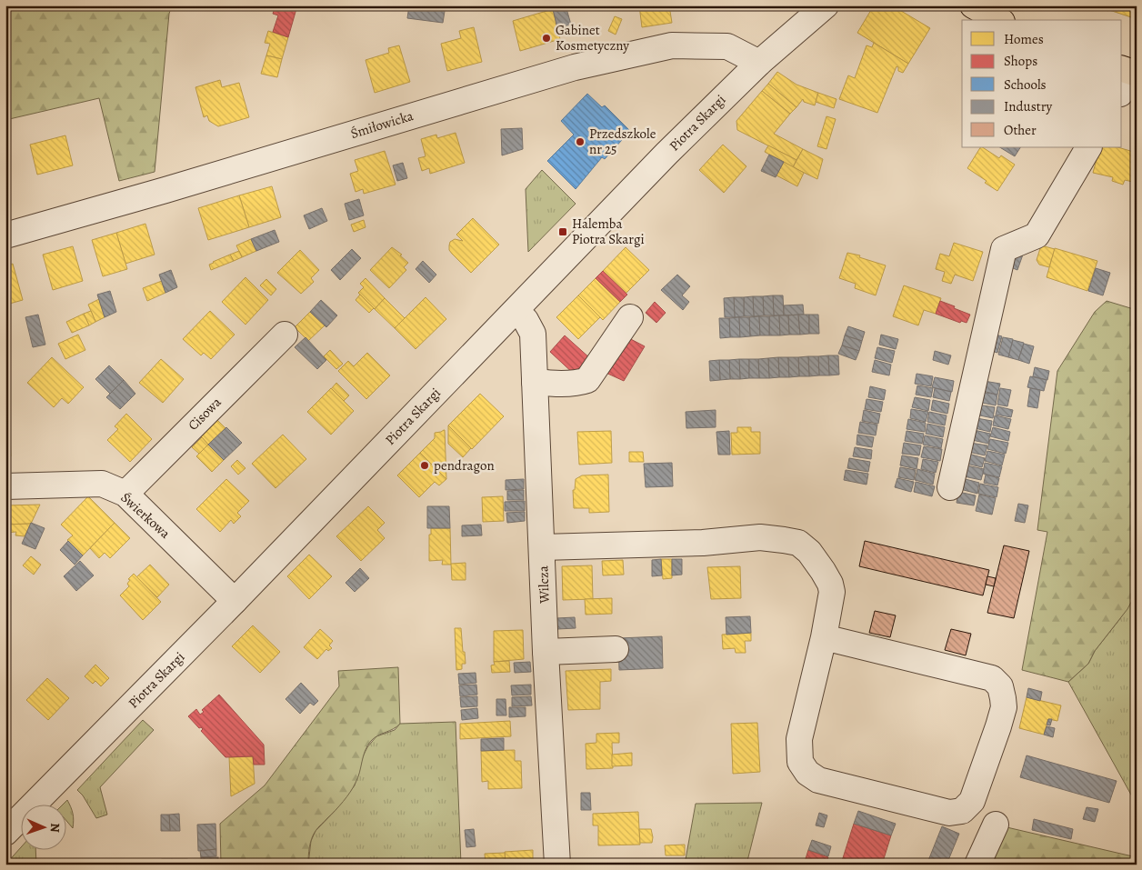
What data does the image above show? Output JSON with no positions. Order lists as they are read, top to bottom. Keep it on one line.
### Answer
{"streets":{"street":["Piotra Skargi","Śmiłowicka","Cisowa","Świerkowa","Wilcza"]},"crossings":[["Piotra Skargi","Śmiłowicka"],["Piotra Skargi","Świerkowa"],["Piotra Skargi","Wilcza"],["Cisowa","Świerkowa"]],"places":{"other":["Gabinet Kosmetyczny","Przedszkole nr 25","pendragon"],"transit":["Halemba Piotra Skargi"]},"legend":["Homes","Shops","Schools","Industry","Other"],"north":"right"}
